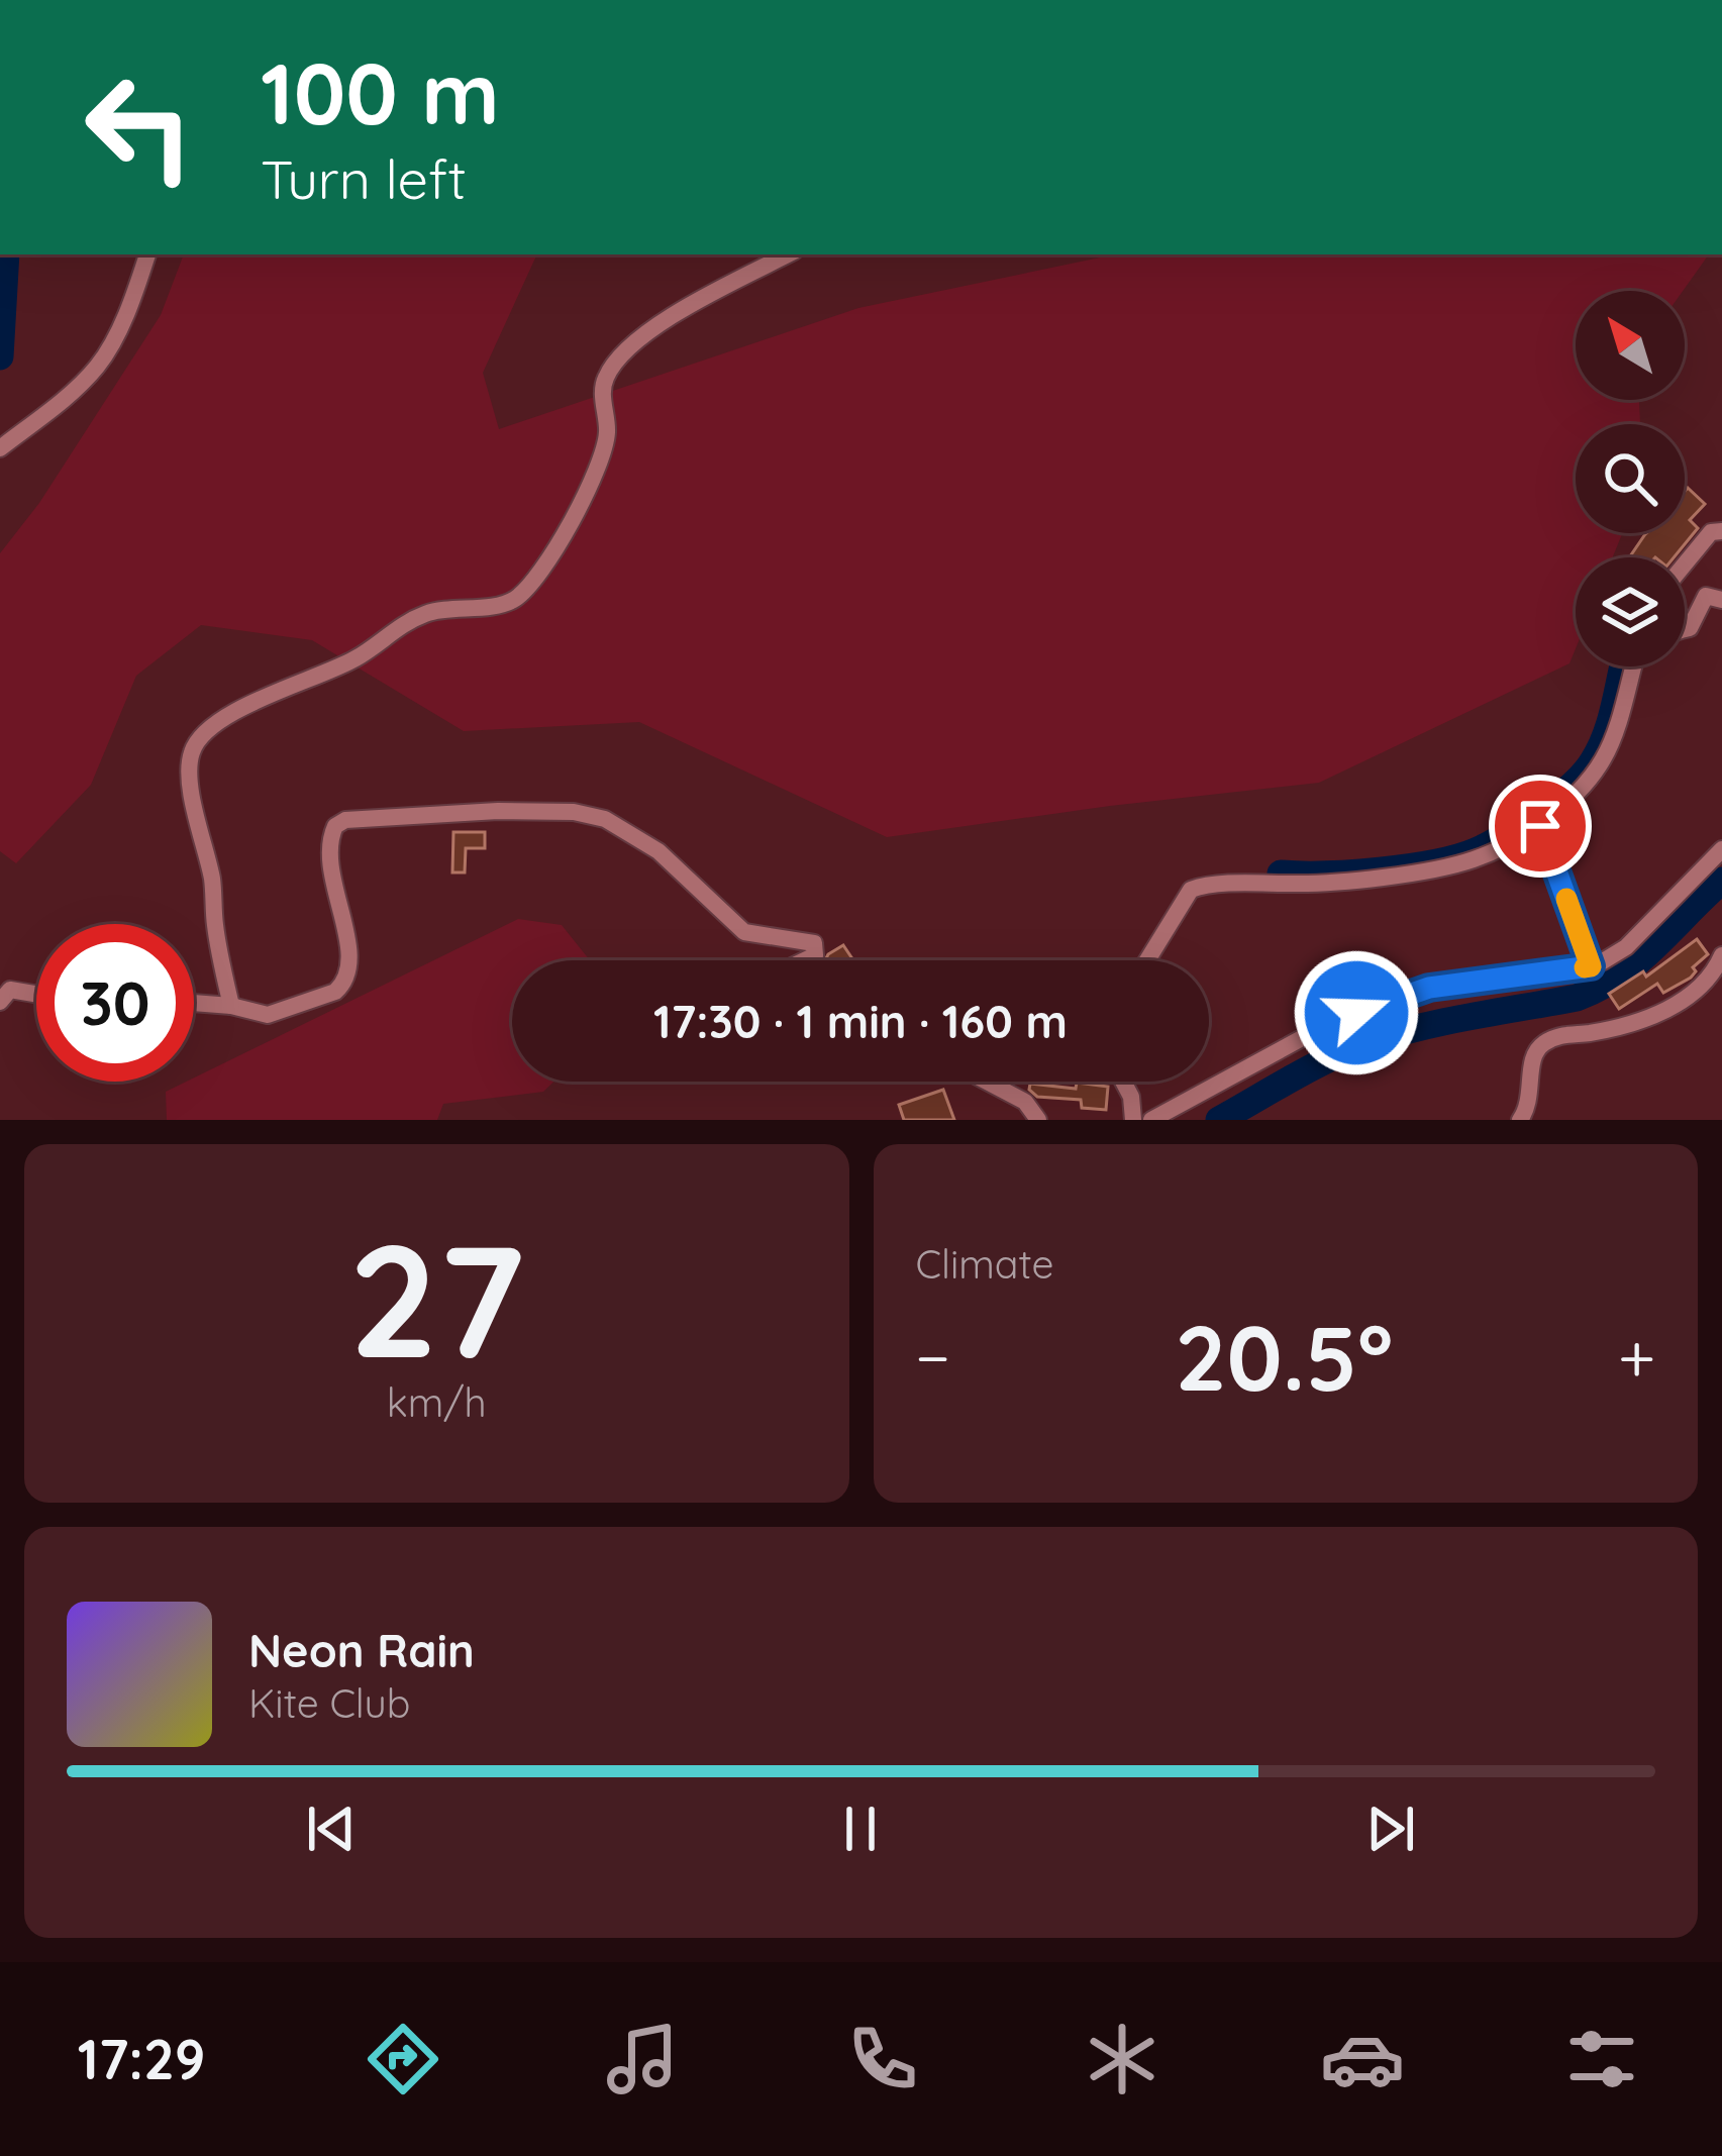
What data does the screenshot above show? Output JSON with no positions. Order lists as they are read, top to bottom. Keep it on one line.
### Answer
{"north":"top left","page":{"turn":["100 m","Turn left"],"limit":"30","trip":"17:30 · 1 min · 160 m","tile":[["27","km/h"],"Climate"],"heat":["−","20.5°","+"],"song":["Neon Rain","Kite Club"],"tabs":"17:29"}}
